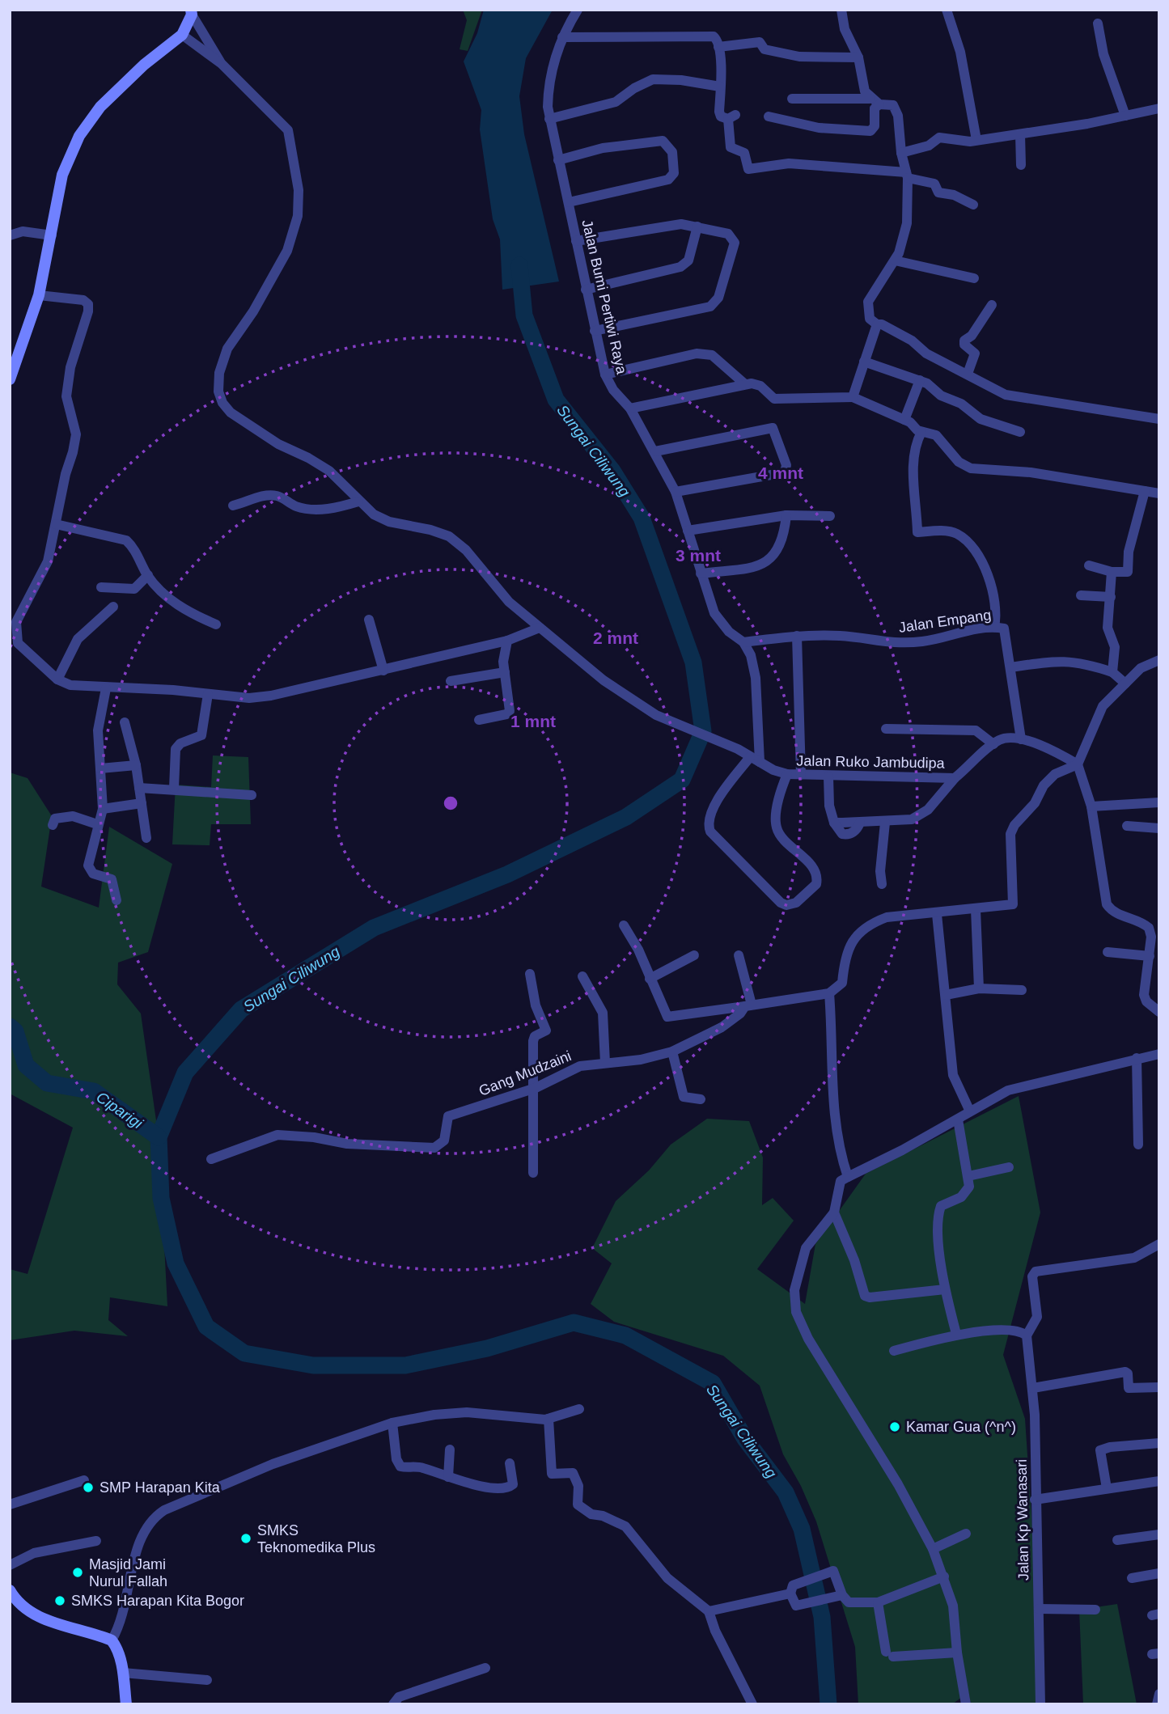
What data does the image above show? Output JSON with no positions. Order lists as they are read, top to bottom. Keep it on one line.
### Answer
{"streets":{"street":["Jalan Bumi Pertiwi Raya","Jalan Empang","Jalan Ruko Jambudipa","Gang Mudzaini","Jalan Kp Wanasari"]},"crossings":[["Jalan Bumi Pertiwi Raya","Jalan Empang"],["Jalan Bumi Pertiwi Raya","Jalan Ruko Jambudipa"]],"water":["Sungai Ciliwung","Ciparigi"],"places":["Kamar Gua (^n^)","SMP Harapan Kita","SMKS Teknomedika Plus","Masjid Jami Nurul Fallah","SMKS Harapan Kita Bogor"],"rings":["4 mnt","3 mnt","2 mnt","1 mnt"]}
